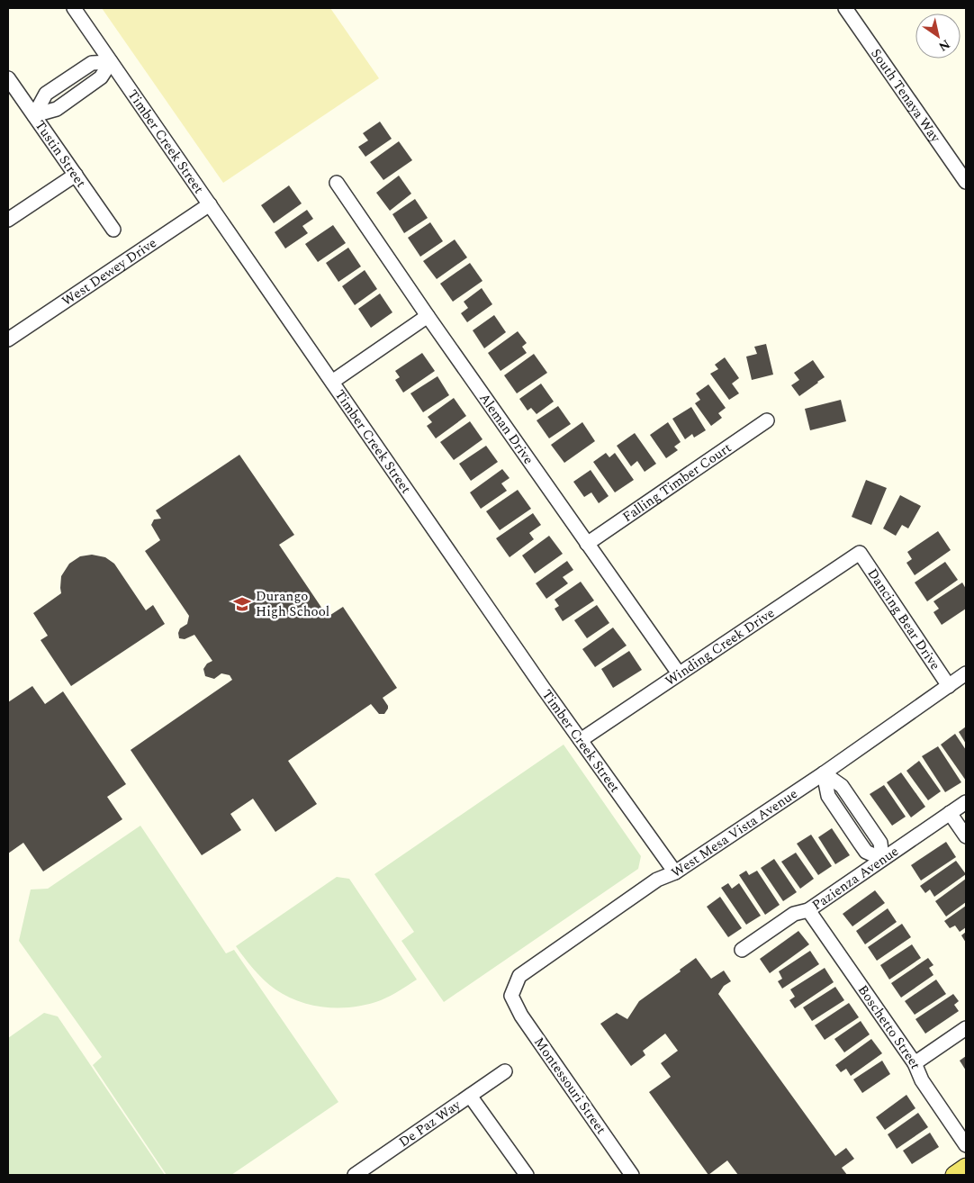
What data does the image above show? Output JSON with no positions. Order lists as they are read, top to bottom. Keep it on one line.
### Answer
{"streets":{"street":["South Tenaya Way","Timber Creek Street","Tustin Street","West Dewey Drive","Aleman Drive","Falling Timber Court","Dancing Bear Drive","Winding Creek Drive","West Mesa Vista Avenue","Pazienza Avenue","Boschetto Street","Montessouri Street","De Paz Way"]},"crossings":[["Timber Creek Street","West Dewey Drive"],["Timber Creek Street","Winding Creek Drive"],["Timber Creek Street","West Mesa Vista Avenue"],["Aleman Drive","Falling Timber Court"],["Aleman Drive","Winding Creek Drive"],["Dancing Bear Drive","Winding Creek Drive"],["Dancing Bear Drive","West Mesa Vista Avenue"],["West Mesa Vista Avenue","Montessouri Street"],["Pazienza Avenue","Boschetto Street"]],"places":{"school or university":["Durango High School"]},"north":"bottom right"}
